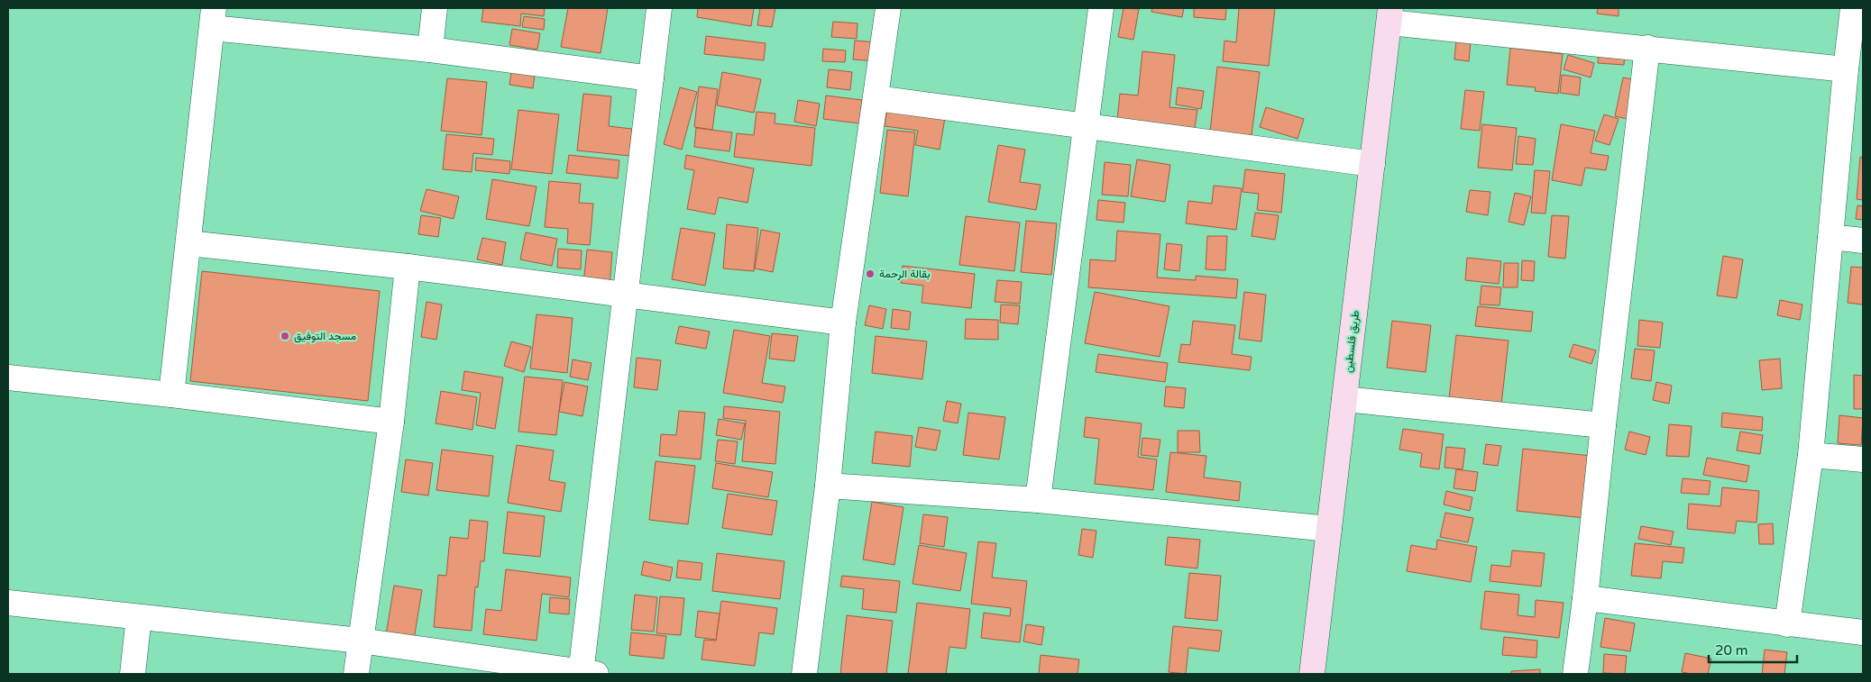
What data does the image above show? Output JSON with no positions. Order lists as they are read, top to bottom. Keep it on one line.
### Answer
{"streets":{"street":["طريق فلسطين"]},"places":["بقالة الرحمة","مسجد التوفيق"],"scale_bar":"20 m"}
